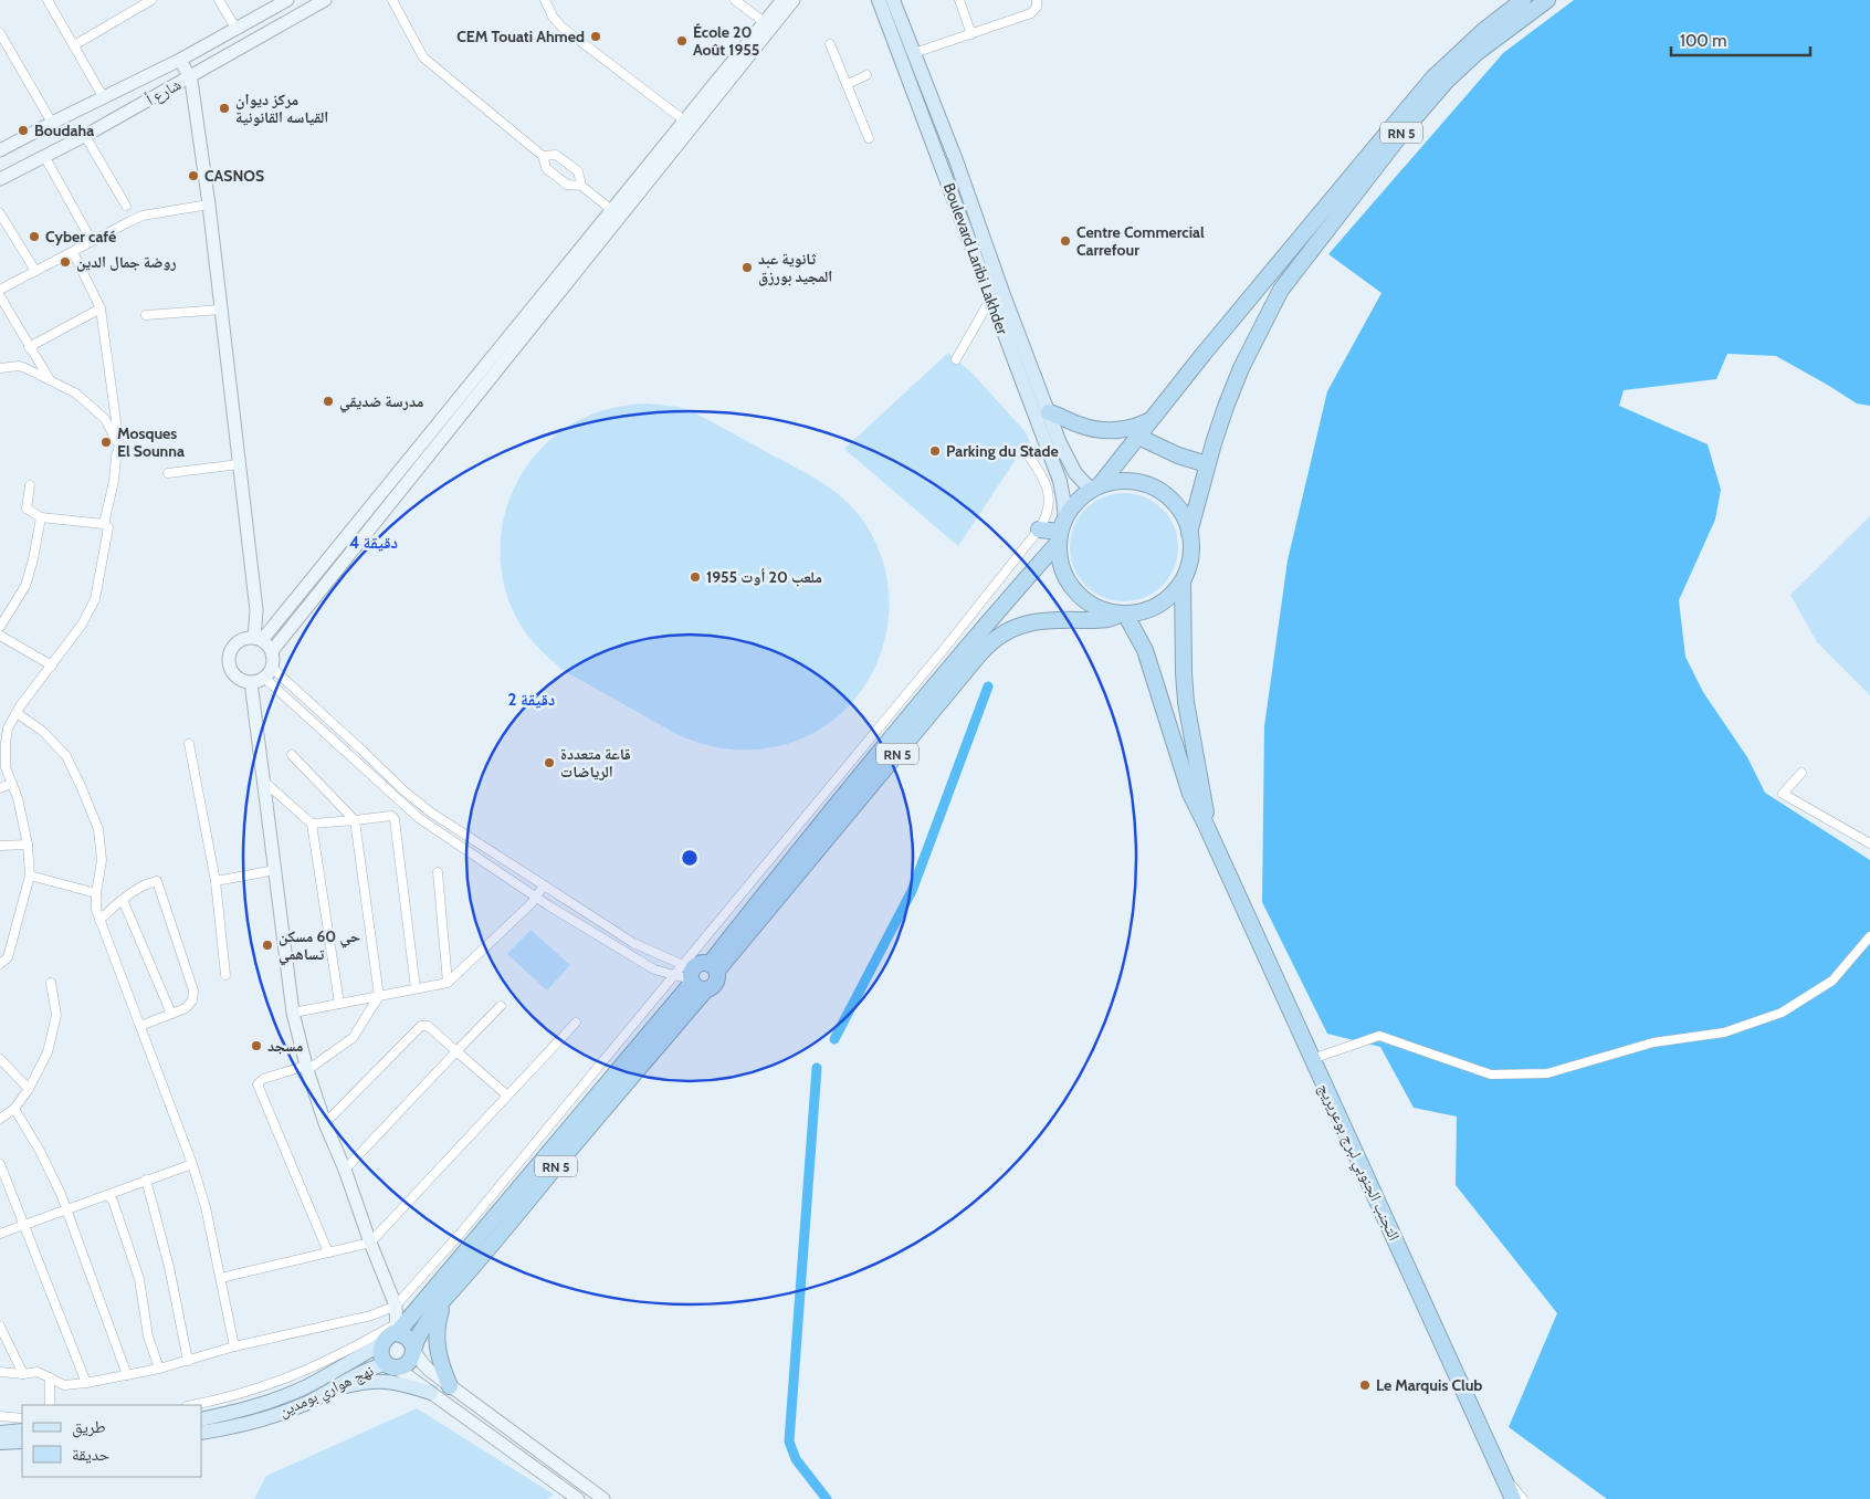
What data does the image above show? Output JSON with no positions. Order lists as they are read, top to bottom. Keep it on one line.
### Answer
{"streets":{"highway":["RN 5","التجنب الجنوبي لبرج بوعريريج"],"main road":["Boulevard Laribi Lakhder","نهج هواري بومدين"],"street":["شارع أ"]},"crossings":[["RN 5","Boulevard Laribi Lakhder"],["RN 5","التجنب الجنوبي لبرج بوعريريج"],["RN 5","نهج هواري بومدين"],["Boulevard Laribi Lakhder","التجنب الجنوبي لبرج بوعريريج"]],"places":["CEM Touati Ahmed","École 20 Août 1955","مركز ديوان القياسه القانونية","Boudaha","CASNOS","Cyber café","Centre Commercial Carrefour","روضة جمال الدين","ثانوية عبد المجيد بورزق","مدرسة ضديقي","Mosques El Sounna","Parking du Stade","ملعب 20 أوت 1955","قاعة متعددة الرياضات","حي 60 مسكن تساهمي","مسجد","Le Marquis Club"],"legend":["طريق","حديقة"],"scale_bar":"100 m","rings":["4 دقيقة","2 دقيقة"]}
